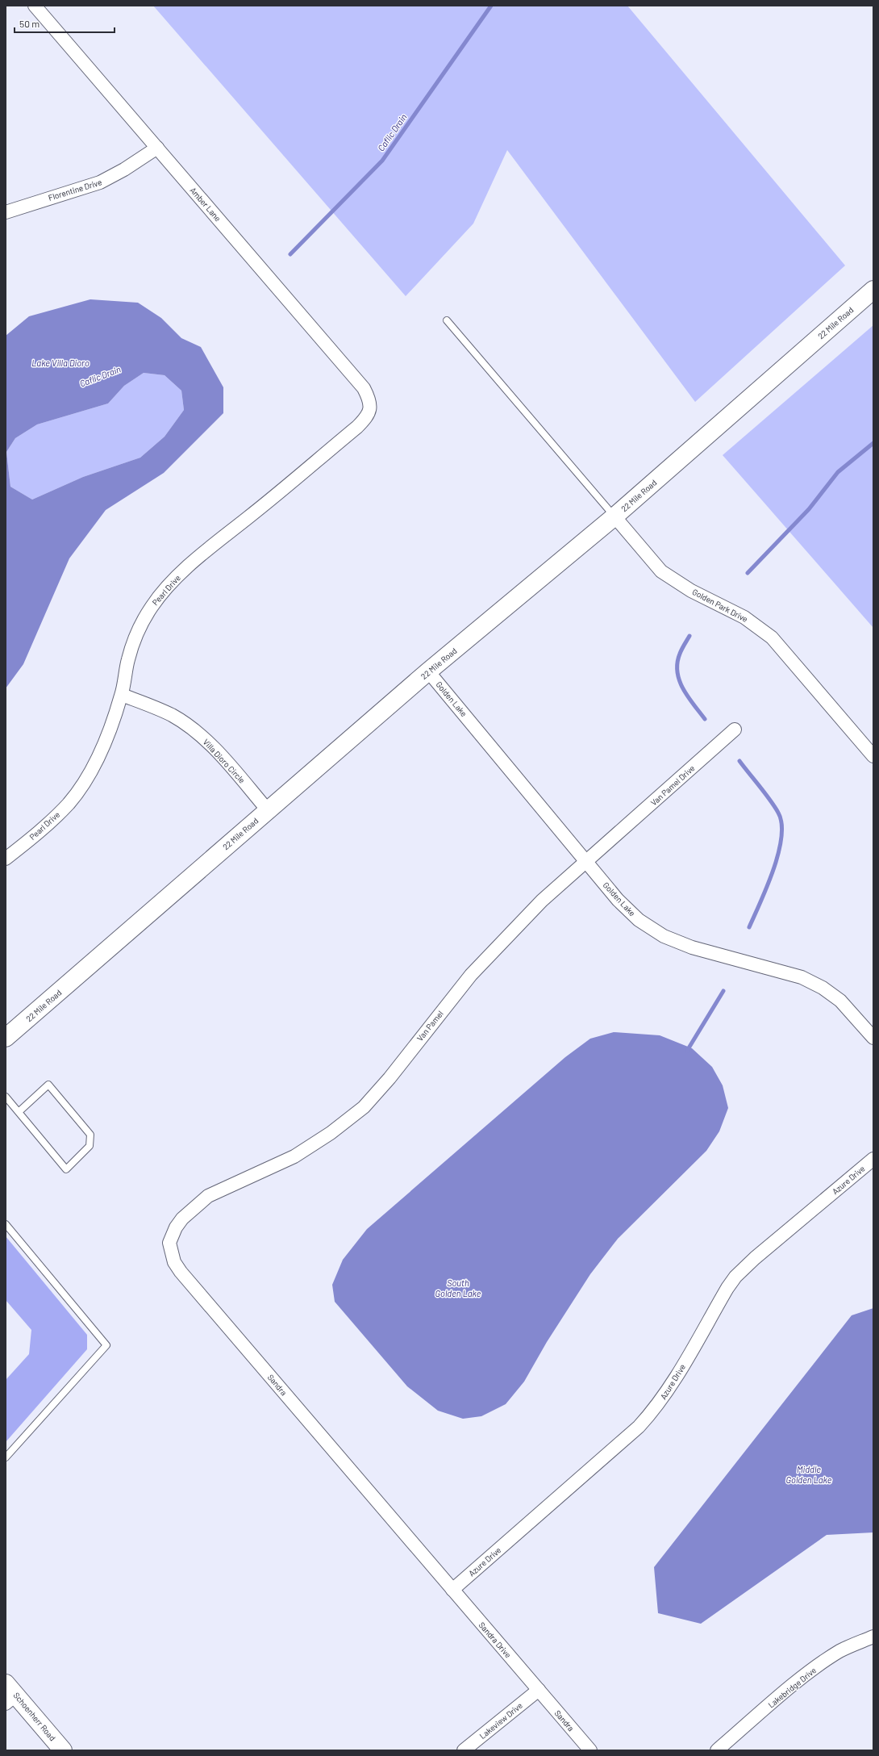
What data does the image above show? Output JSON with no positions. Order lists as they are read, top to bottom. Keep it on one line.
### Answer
{"streets":{"street":["Florentine Drive","Amber Lane","22 Mile Road","Pearl Drive","Golden Park Drive","Golden Lake","Villa Dioro Circle","Van Pamel Drive","Van Pamel","Azure Drive","Sandra","Sandra Drive","Lakebridge Drive","Schoenherr Road","Lakeview Drive"]},"crossings":[["Florentine Drive","Amber Lane"],["Amber Lane","Pearl Drive"],["22 Mile Road","Golden Park Drive"],["22 Mile Road","Golden Lake"],["22 Mile Road","Villa Dioro Circle"],["Pearl Drive","Villa Dioro Circle"],["Golden Lake","Van Pamel"],["Van Pamel Drive","Van Pamel"],["Van Pamel","Sandra"],["Azure Drive","Sandra"],["Azure Drive","Sandra Drive"],["Sandra","Sandra Drive"],["Sandra","Lakeview Drive"],["Sandra Drive","Lakeview Drive"]],"water":["Caflic Drain","Lake Villa Dioro","South Golden Lake","Middle Golden Lake"],"scale_bar":"50 m"}
